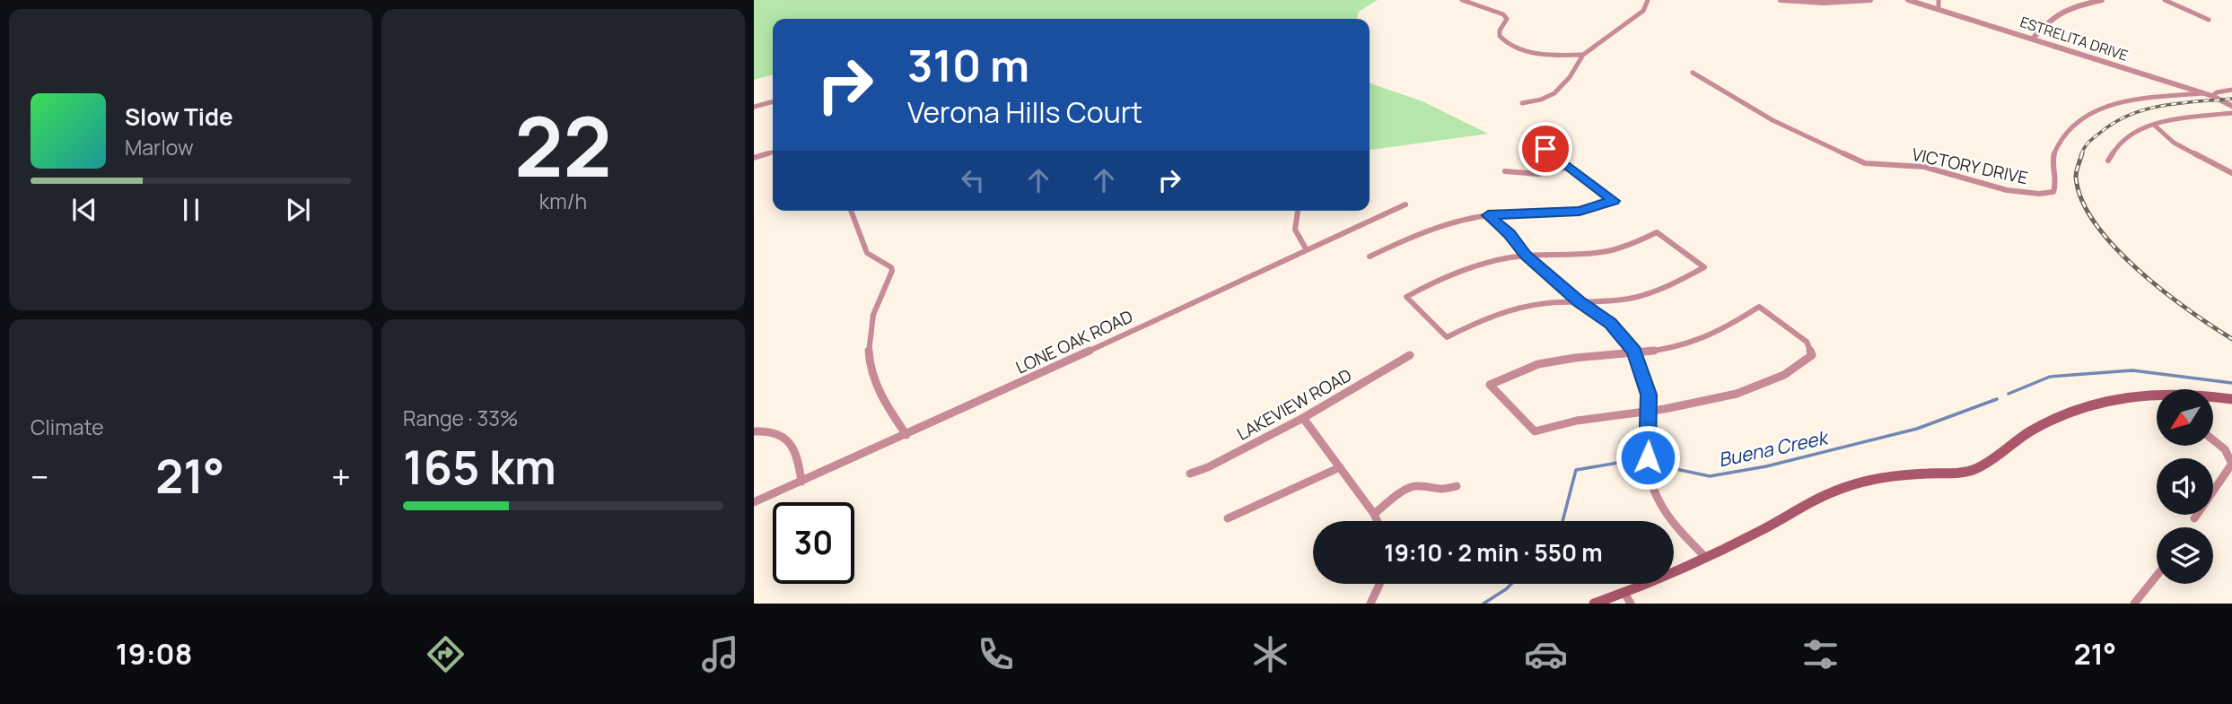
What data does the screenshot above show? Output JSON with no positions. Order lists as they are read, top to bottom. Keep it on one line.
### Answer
{"streets":{"street":["ESTRELITA DRIVE","VICTORY DRIVE","LONE OAK ROAD","LAKEVIEW ROAD"]},"crossings":[["ESTRELITA DRIVE","VICTORY DRIVE"]],"water":["Buena Creek"],"north":"bottom left","page":{"tile":[["22","km/h"],"Climate",["Range · 33%","165 km"]],"turn":["310 m","Verona Hills Court"],"song":["Slow Tide","Marlow"],"heat":["−","21°","+"],"limit":"30","trip":"19:10 · 2 min · 550 m","tabs":["19:08","21°"]}}
